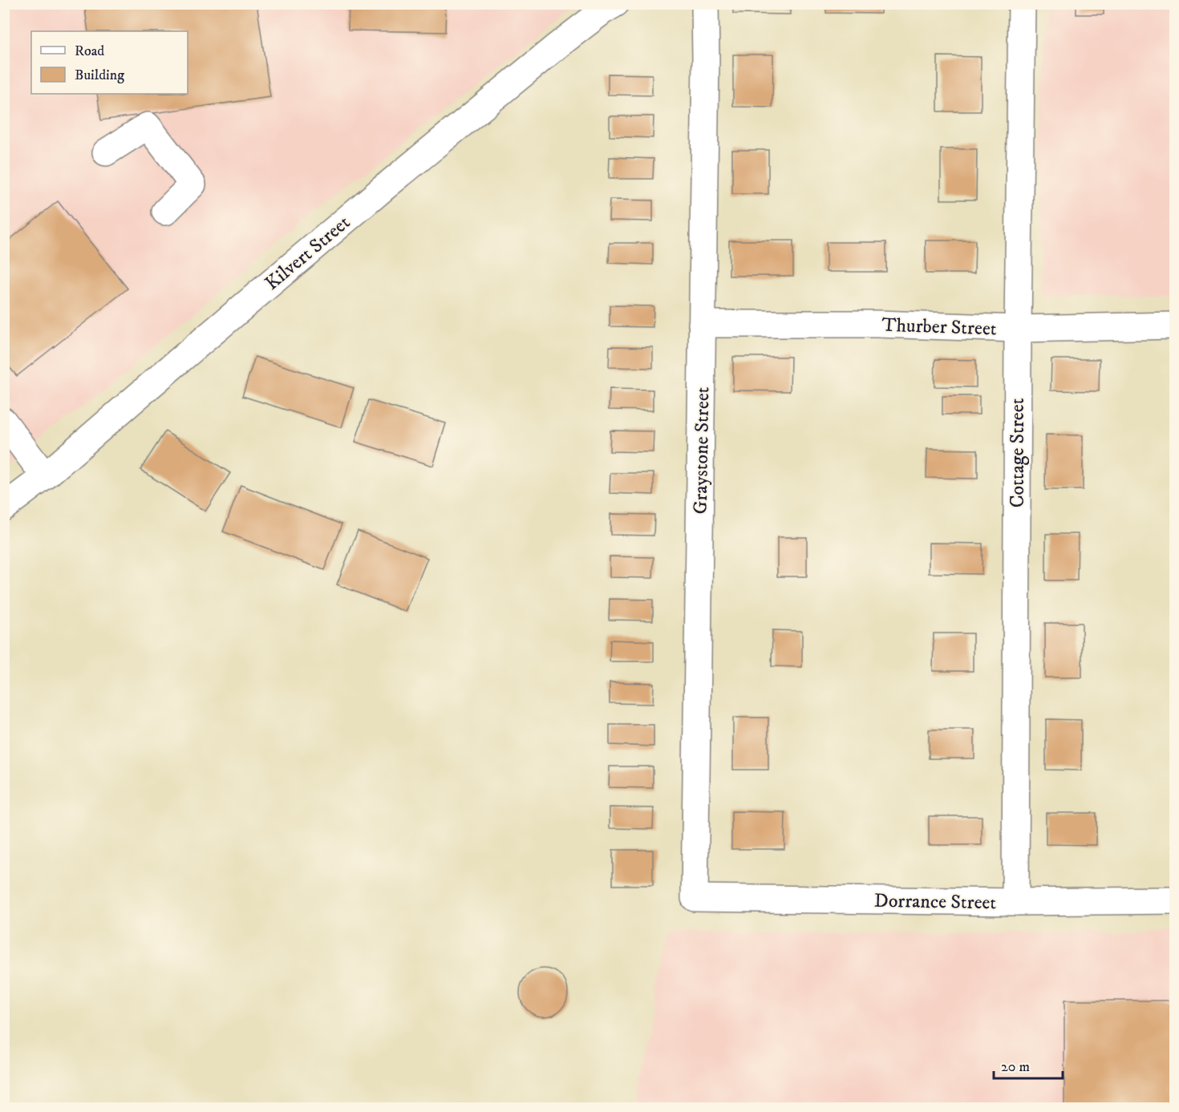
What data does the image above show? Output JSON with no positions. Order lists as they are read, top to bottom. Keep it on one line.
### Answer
{"streets":{"street":["Kilvert Street","Thurber Street","Graystone Street","Cottage Street","Dorrance Street"]},"crossings":[["Thurber Street","Graystone Street"],["Thurber Street","Cottage Street"],["Graystone Street","Dorrance Street"],["Cottage Street","Dorrance Street"]],"legend":["Road","Building"],"scale_bar":"20 m"}
